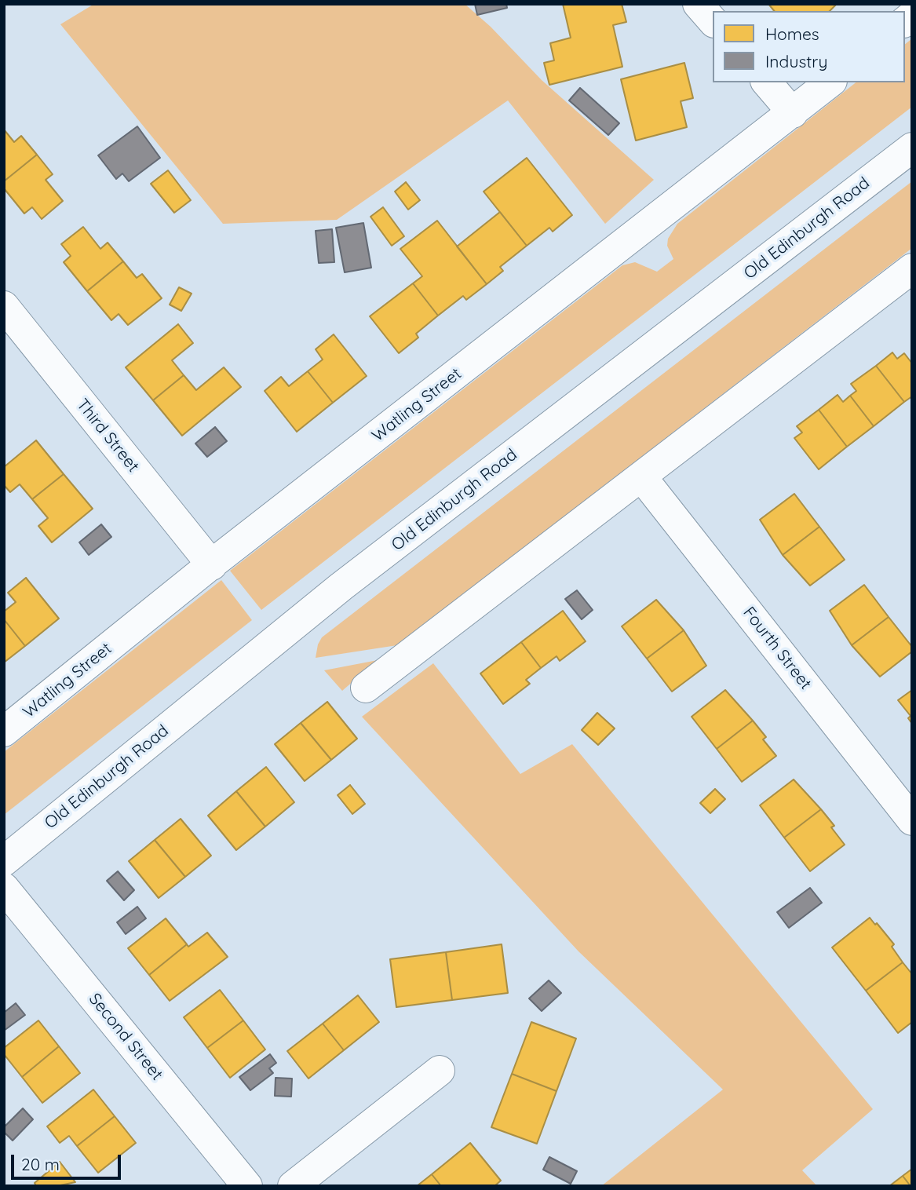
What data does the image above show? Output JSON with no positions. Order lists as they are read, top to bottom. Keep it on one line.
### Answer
{"streets":{"street":["Old Edinburgh Road","Watling Street","Third Street","Fourth Street","Second Street"]},"crossings":[["Watling Street","Third Street"]],"legend":["Homes","Industry"],"scale_bar":"20 m"}
